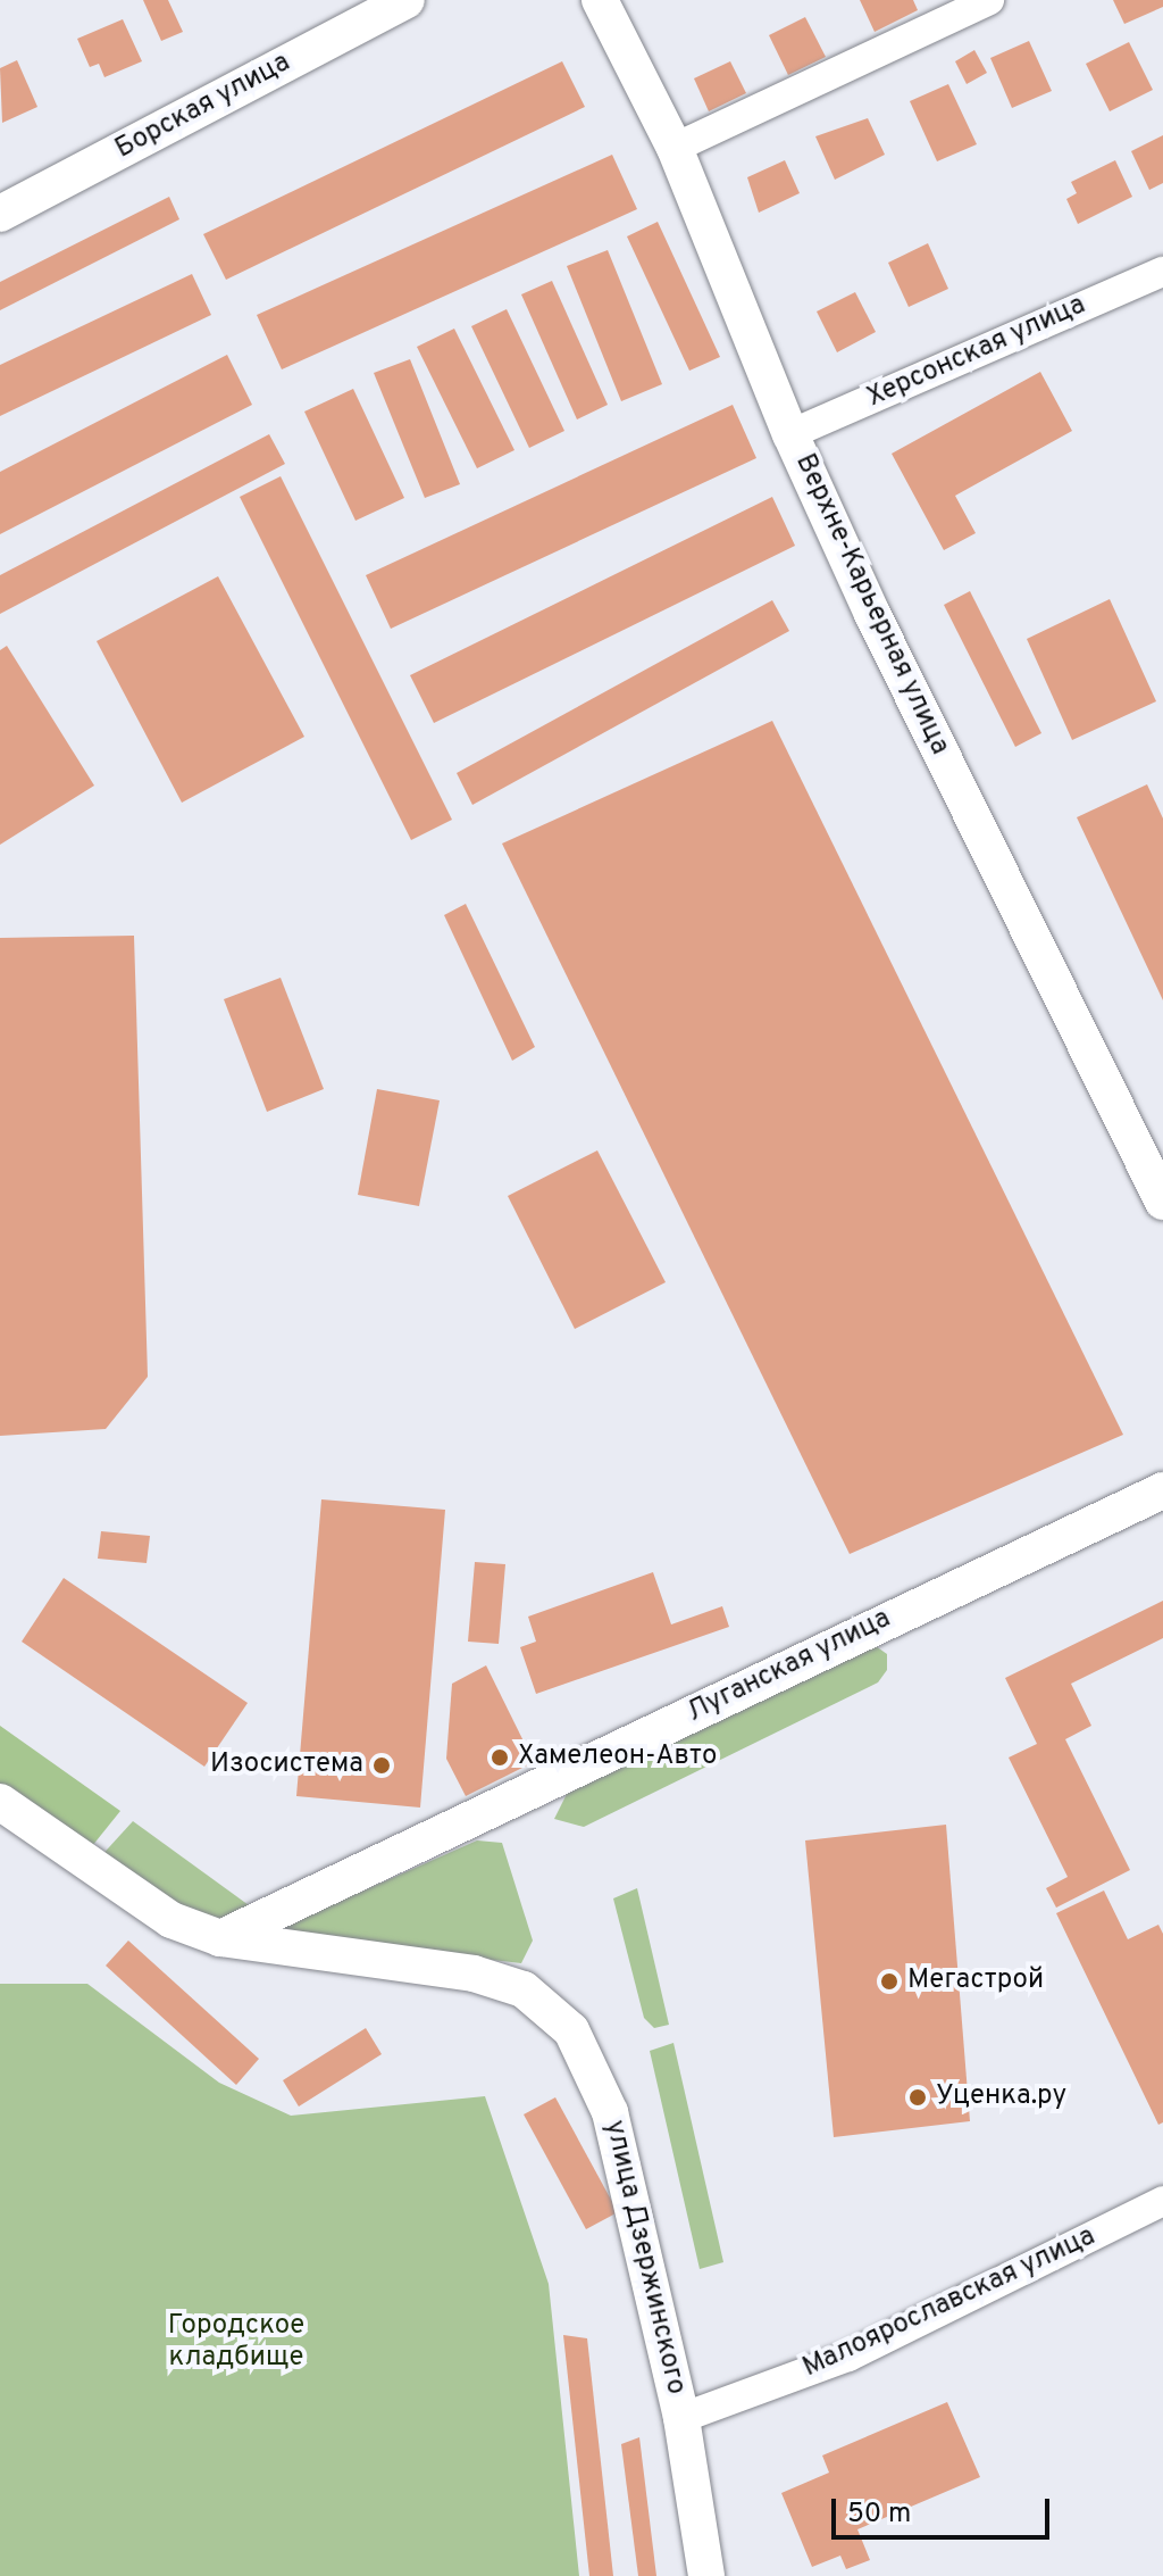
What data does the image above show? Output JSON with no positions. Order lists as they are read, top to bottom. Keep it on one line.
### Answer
{"streets":{"street":["Борская улица","Херсонская улица","Верхне-Карьерная улица","Луганская улица","улица Дзержинского","Малоярославская улица"]},"crossings":[["Херсонская улица","Верхне-Карьерная улица"],["Луганская улица","улица Дзержинского"],["улица Дзержинского","Малоярославская улица"]],"parks":["Городское кладбище"],"places":["Хамелеон-Авто","Изосистема","Мегастрой","Уценка.ру"],"scale_bar":"50 m"}
